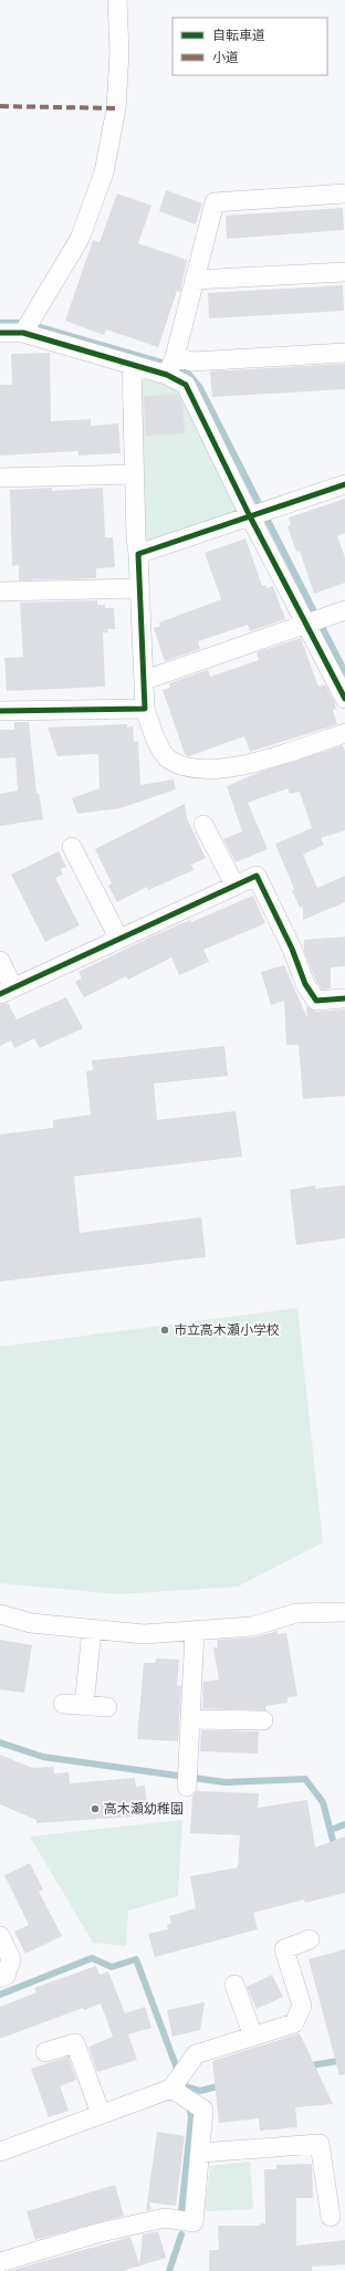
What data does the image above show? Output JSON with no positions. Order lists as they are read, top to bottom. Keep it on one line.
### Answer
{"places":["市立高木瀬小学校","高木瀬幼稚園"],"legend":["自転車道","小道"]}
